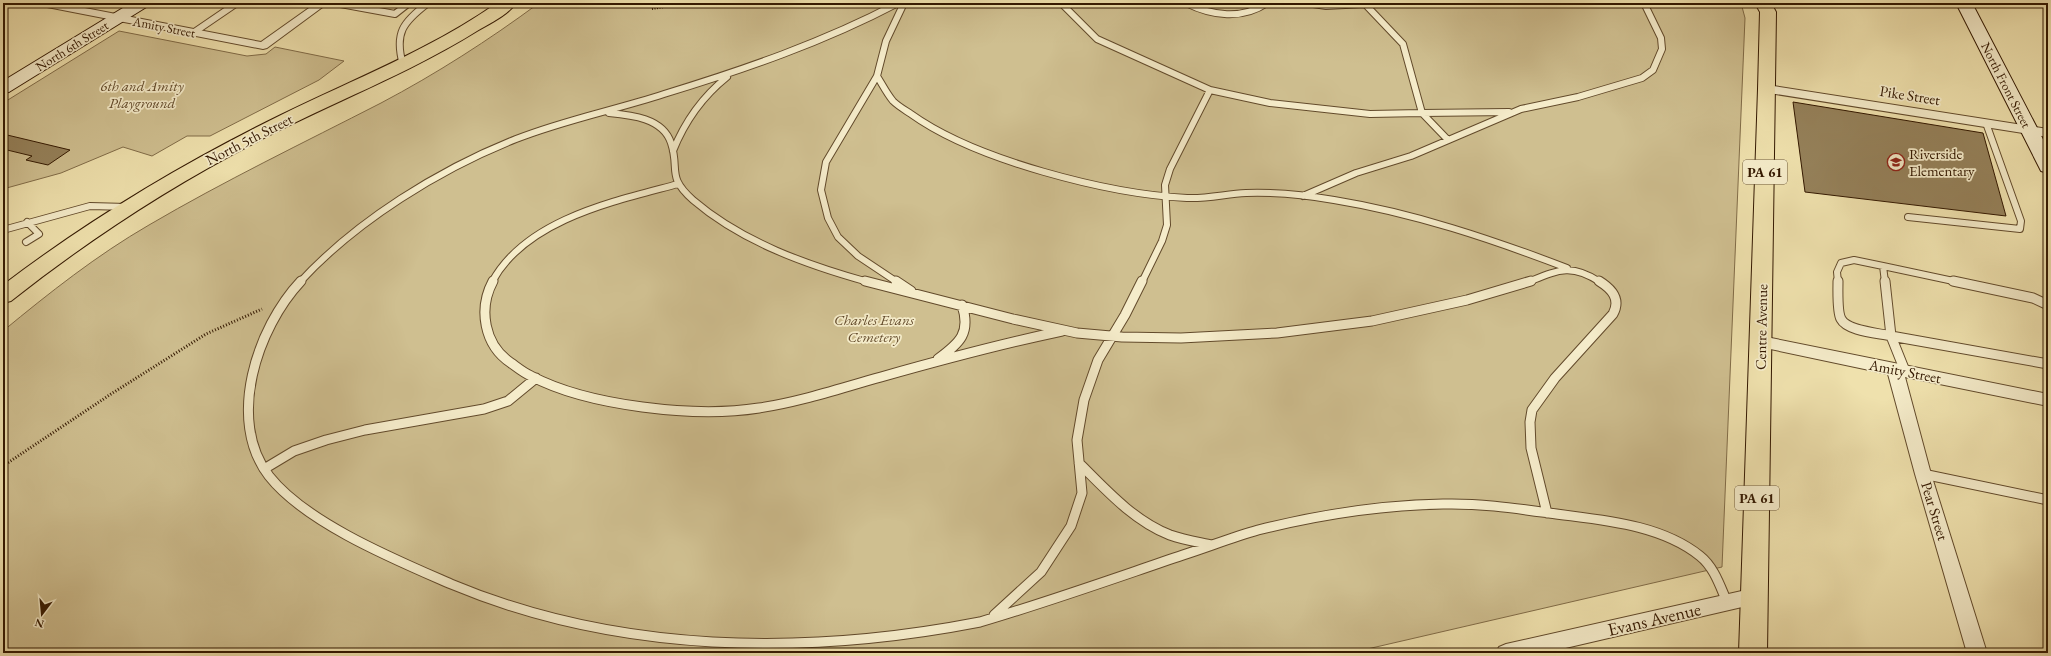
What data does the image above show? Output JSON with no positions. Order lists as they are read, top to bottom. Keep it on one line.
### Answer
{"streets":{"main road":["North 5th Street","PA 61","Centre Avenue"],"street":["Amity Street","North 6th Street","North Front Street","Pike Street","Pear Street","Evans Avenue"]},"crossings":[["Amity Street","North 6th Street"],["Amity Street","Centre Avenue"],["Amity Street","Pear Street"],["North Front Street","Pike Street"],["Pike Street","Centre Avenue"],["Centre Avenue","Evans Avenue"]],"parks":["6th and Amity Playground","Charles Evans Cemetery"],"places":{"school or university":["Riverside Elementary"]},"north":"bottom"}
